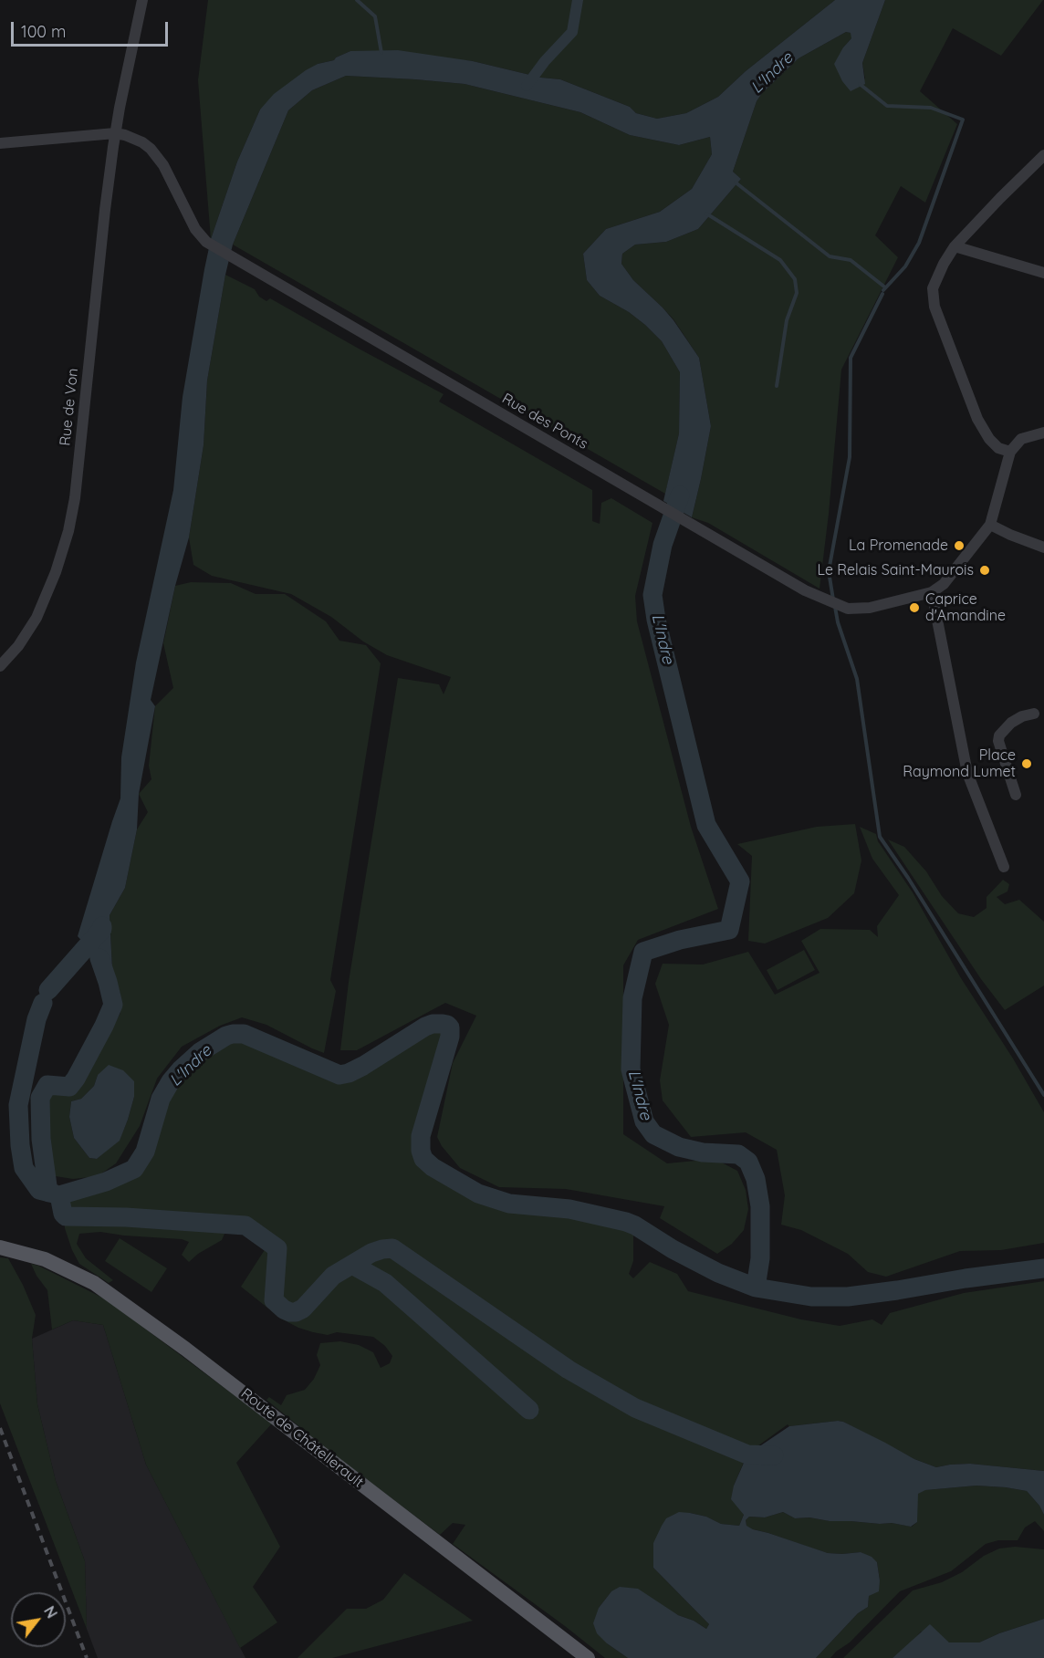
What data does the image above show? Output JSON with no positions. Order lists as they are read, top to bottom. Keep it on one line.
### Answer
{"streets":{"main road":["Route de Châtellerault"],"street":["Rue de Von","Rue des Ponts"]},"crossings":[["Rue de Von","Rue des Ponts"]],"water":["L'Indre"],"places":["La Promenade","Le Relais Saint-Maurois","Caprice d'Amandine","Place Raymond Lumet"],"scale_bar":"100 m","north":"top right"}
